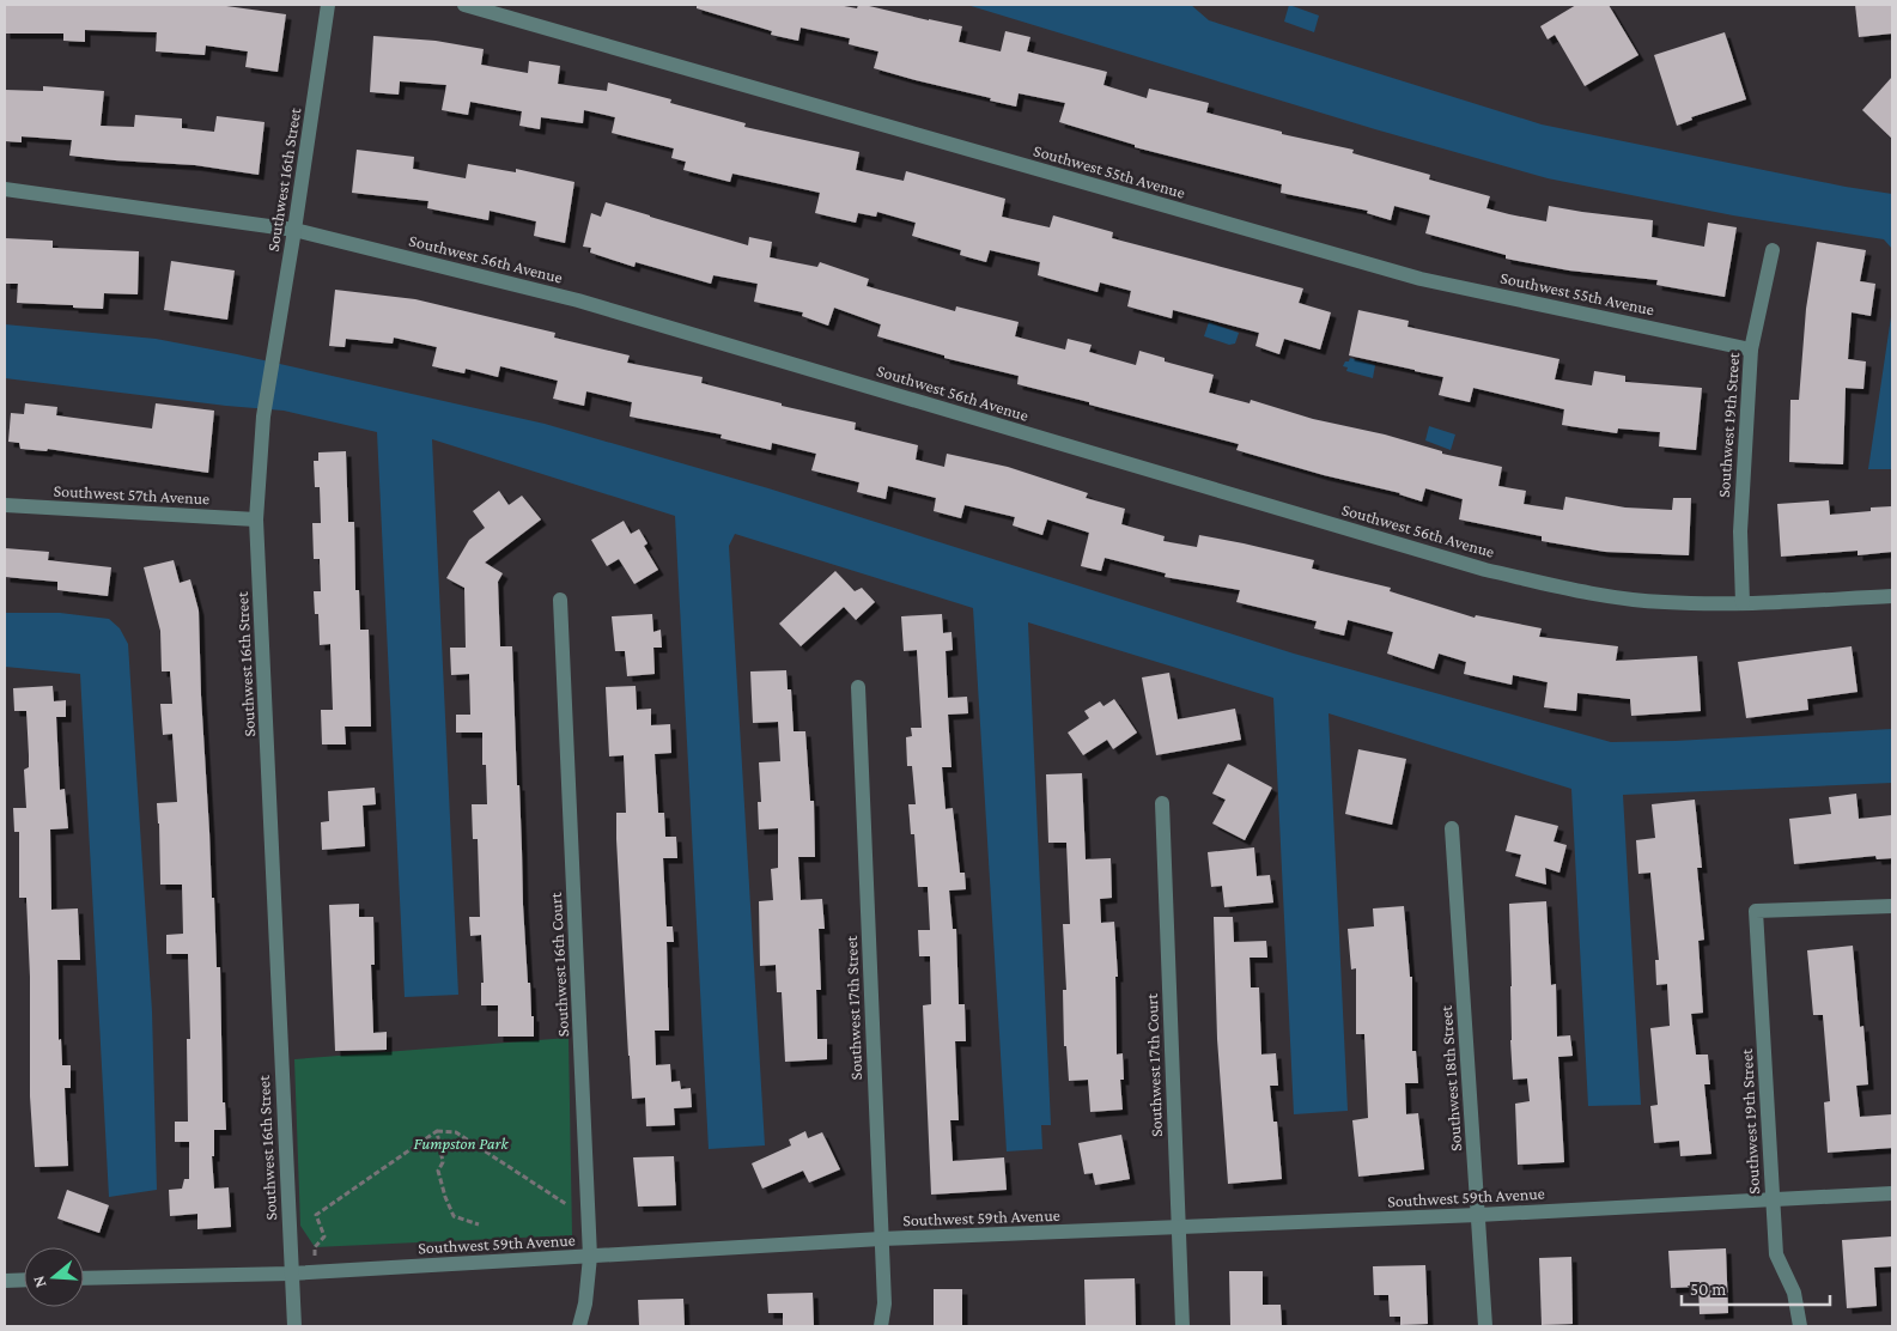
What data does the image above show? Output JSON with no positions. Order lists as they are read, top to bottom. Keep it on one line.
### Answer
{"streets":{"street":["Southwest 55th Avenue","Southwest 16th Street","Southwest 56th Avenue","Southwest 19th Street","Southwest 57th Avenue","Southwest 16th Court","Southwest 17th Street","Southwest 17th Court","Southwest 18th Street","Southwest 59th Avenue"]},"crossings":[["Southwest 55th Avenue","Southwest 19th Street"],["Southwest 16th Street","Southwest 56th Avenue"],["Southwest 16th Street","Southwest 57th Avenue"],["Southwest 16th Street","Southwest 59th Avenue"],["Southwest 56th Avenue","Southwest 19th Street"],["Southwest 19th Street","Southwest 59th Avenue"],["Southwest 16th Court","Southwest 59th Avenue"],["Southwest 17th Street","Southwest 59th Avenue"],["Southwest 17th Court","Southwest 59th Avenue"],["Southwest 18th Street","Southwest 59th Avenue"]],"parks":["Fumpston Park"],"scale_bar":"50 m","north":"left"}
